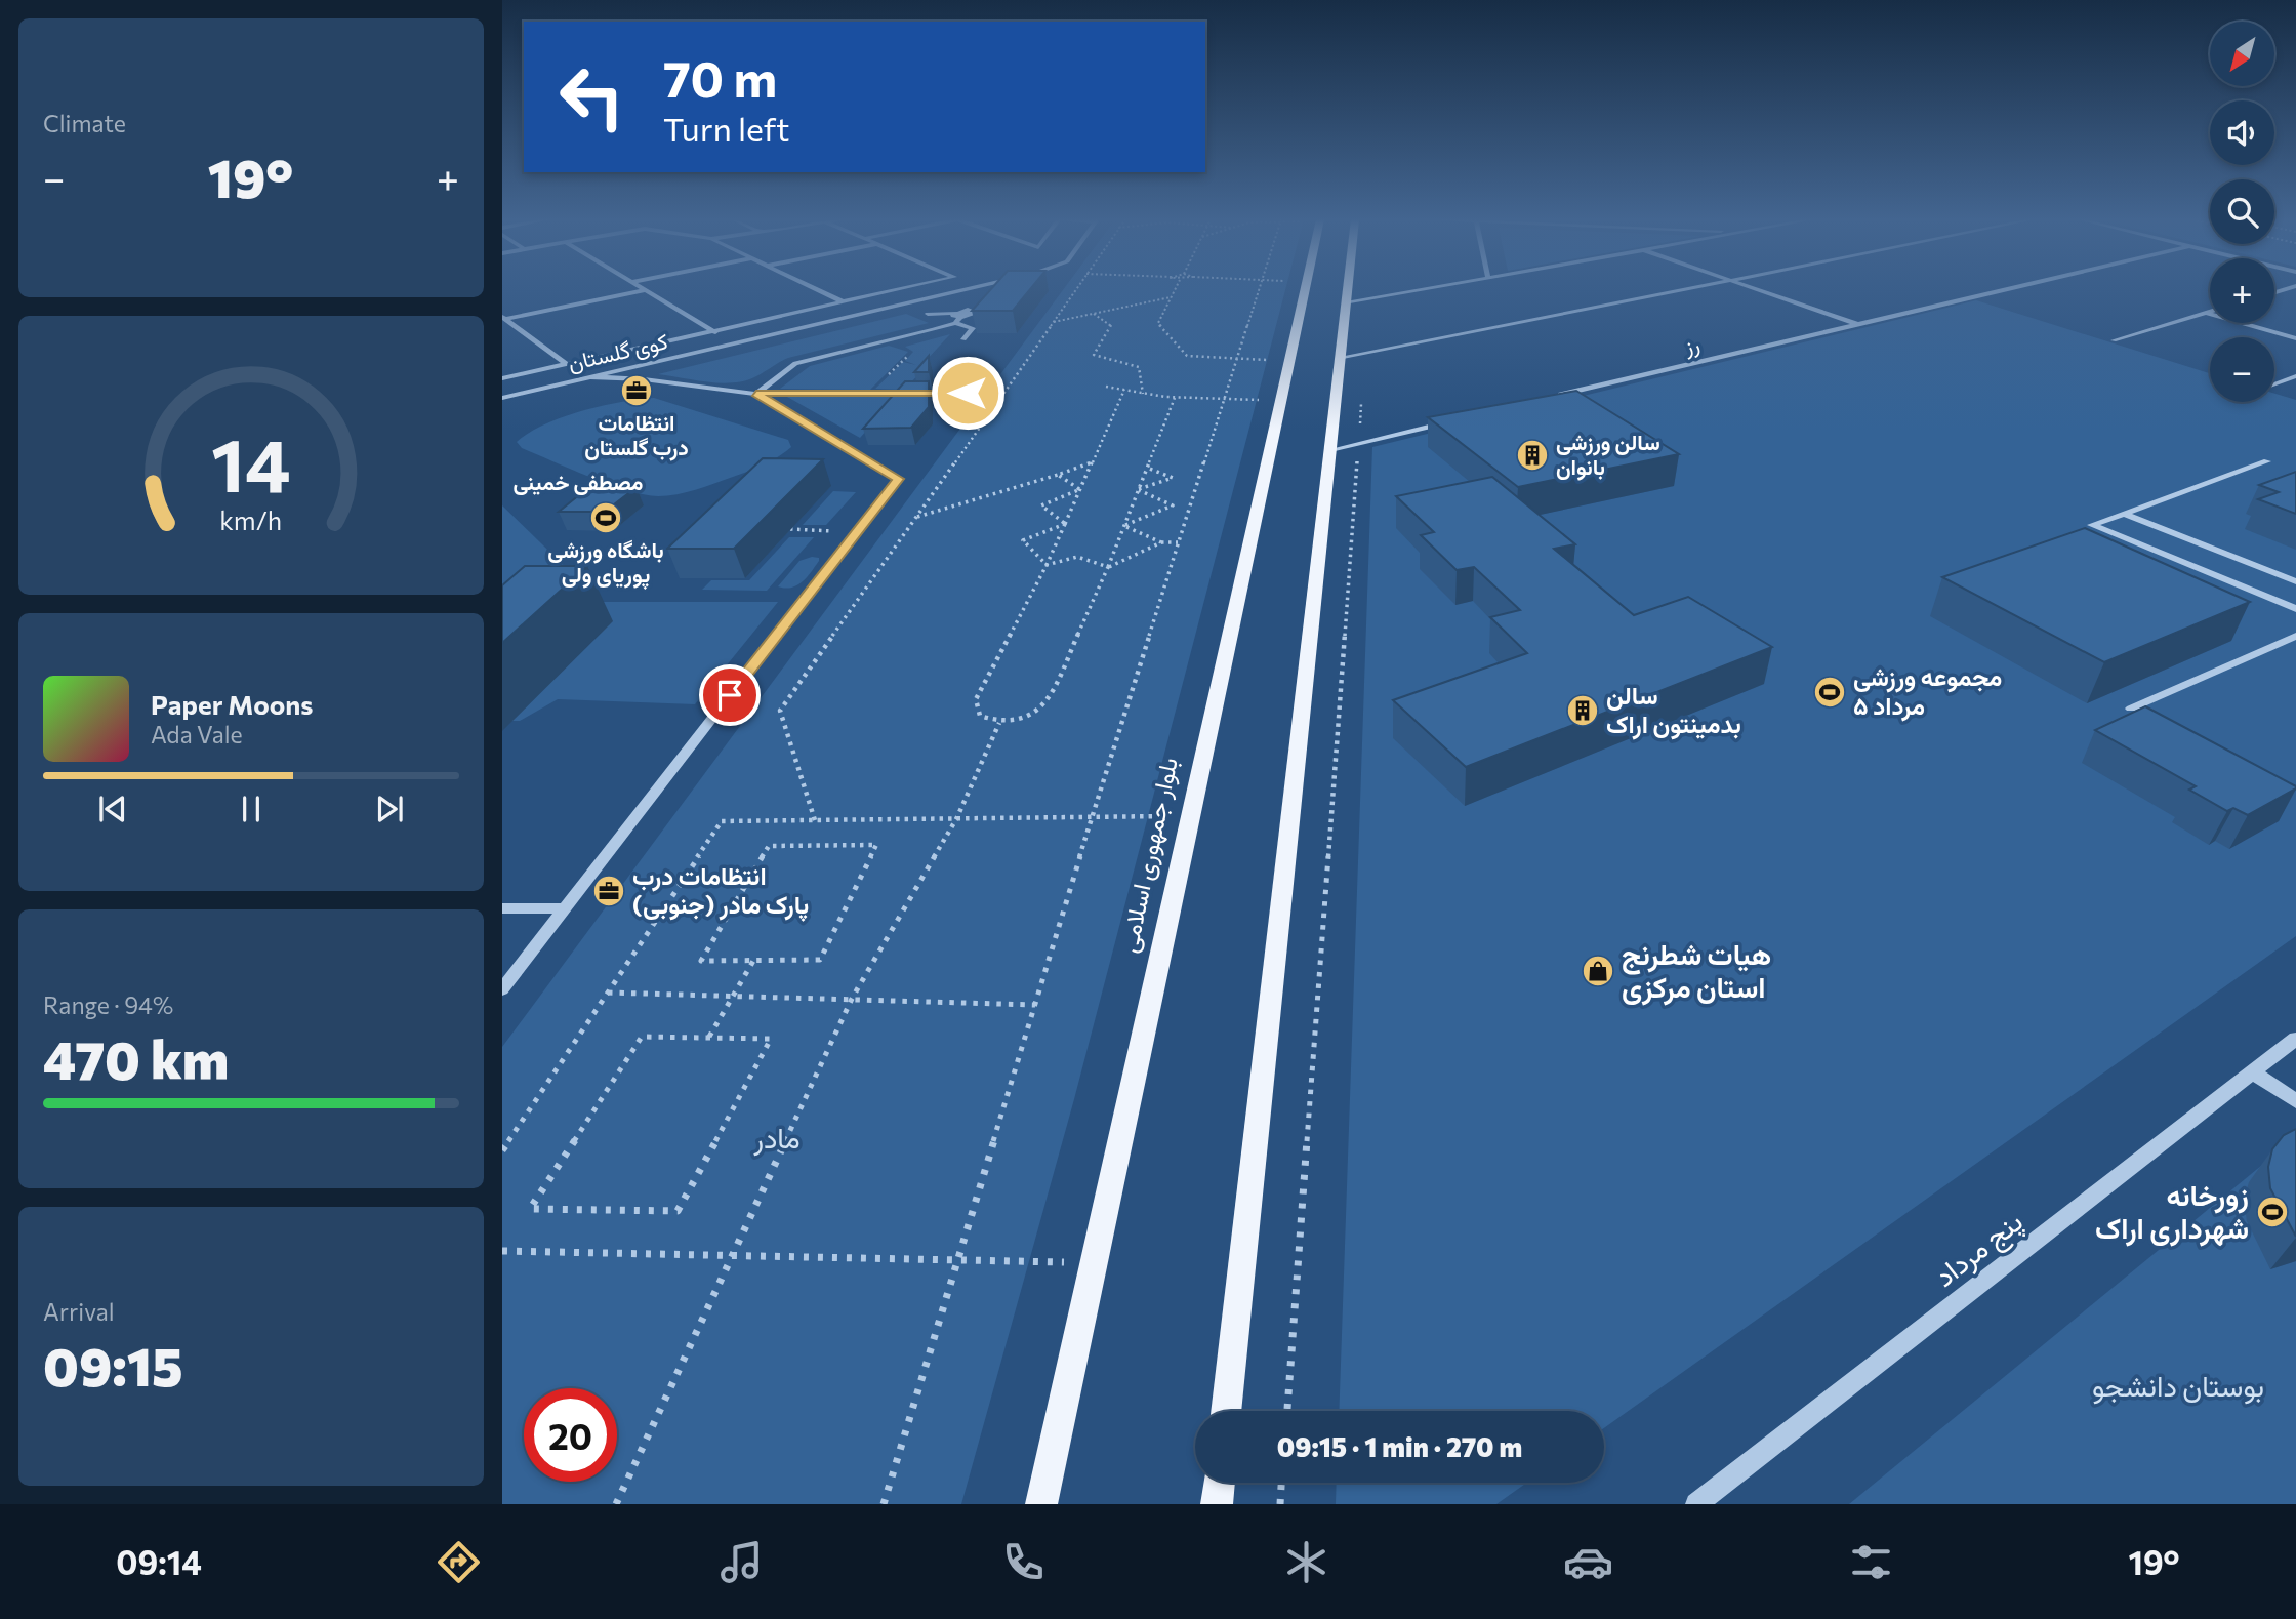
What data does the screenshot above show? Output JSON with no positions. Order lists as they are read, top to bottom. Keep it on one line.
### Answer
{"streets":{"main road":["بلوار جمهوری اسلامی"],"street":["رز","کوی گلستان","پنج مرداد"]},"districts":["مصطفی خمینی"],"parks":["مادر","بوستان دانشجو"],"places":{"office":["انتظامات درب گلستان","انتظامات درب پارک مادر (جنوبی)"],"building":["سالن ورزشی بانوان","سالن بدمینتون اراک"],"sports":["باشگاه ورزشی پوریای ولی","مجموعه ورزشی ۵ مرداد","زورخانه شهرداری اراک"],"shop":["هیات شطرنج استان مرکزی"]},"north":"bottom left","page":{"tile":["Climate",["Range · 94%","470 km"],["Arrival","09:15"]],"map_buttons":["+","−"],"turn":["70 m","Turn left"],"heat":["−","19°","+"],"song":["Paper Moons","Ada Vale"],"limit":"20","trip":"09:15 · 1 min · 270 m","tabs":["09:14","19°"],"gauge":["14","km/h"]}}
